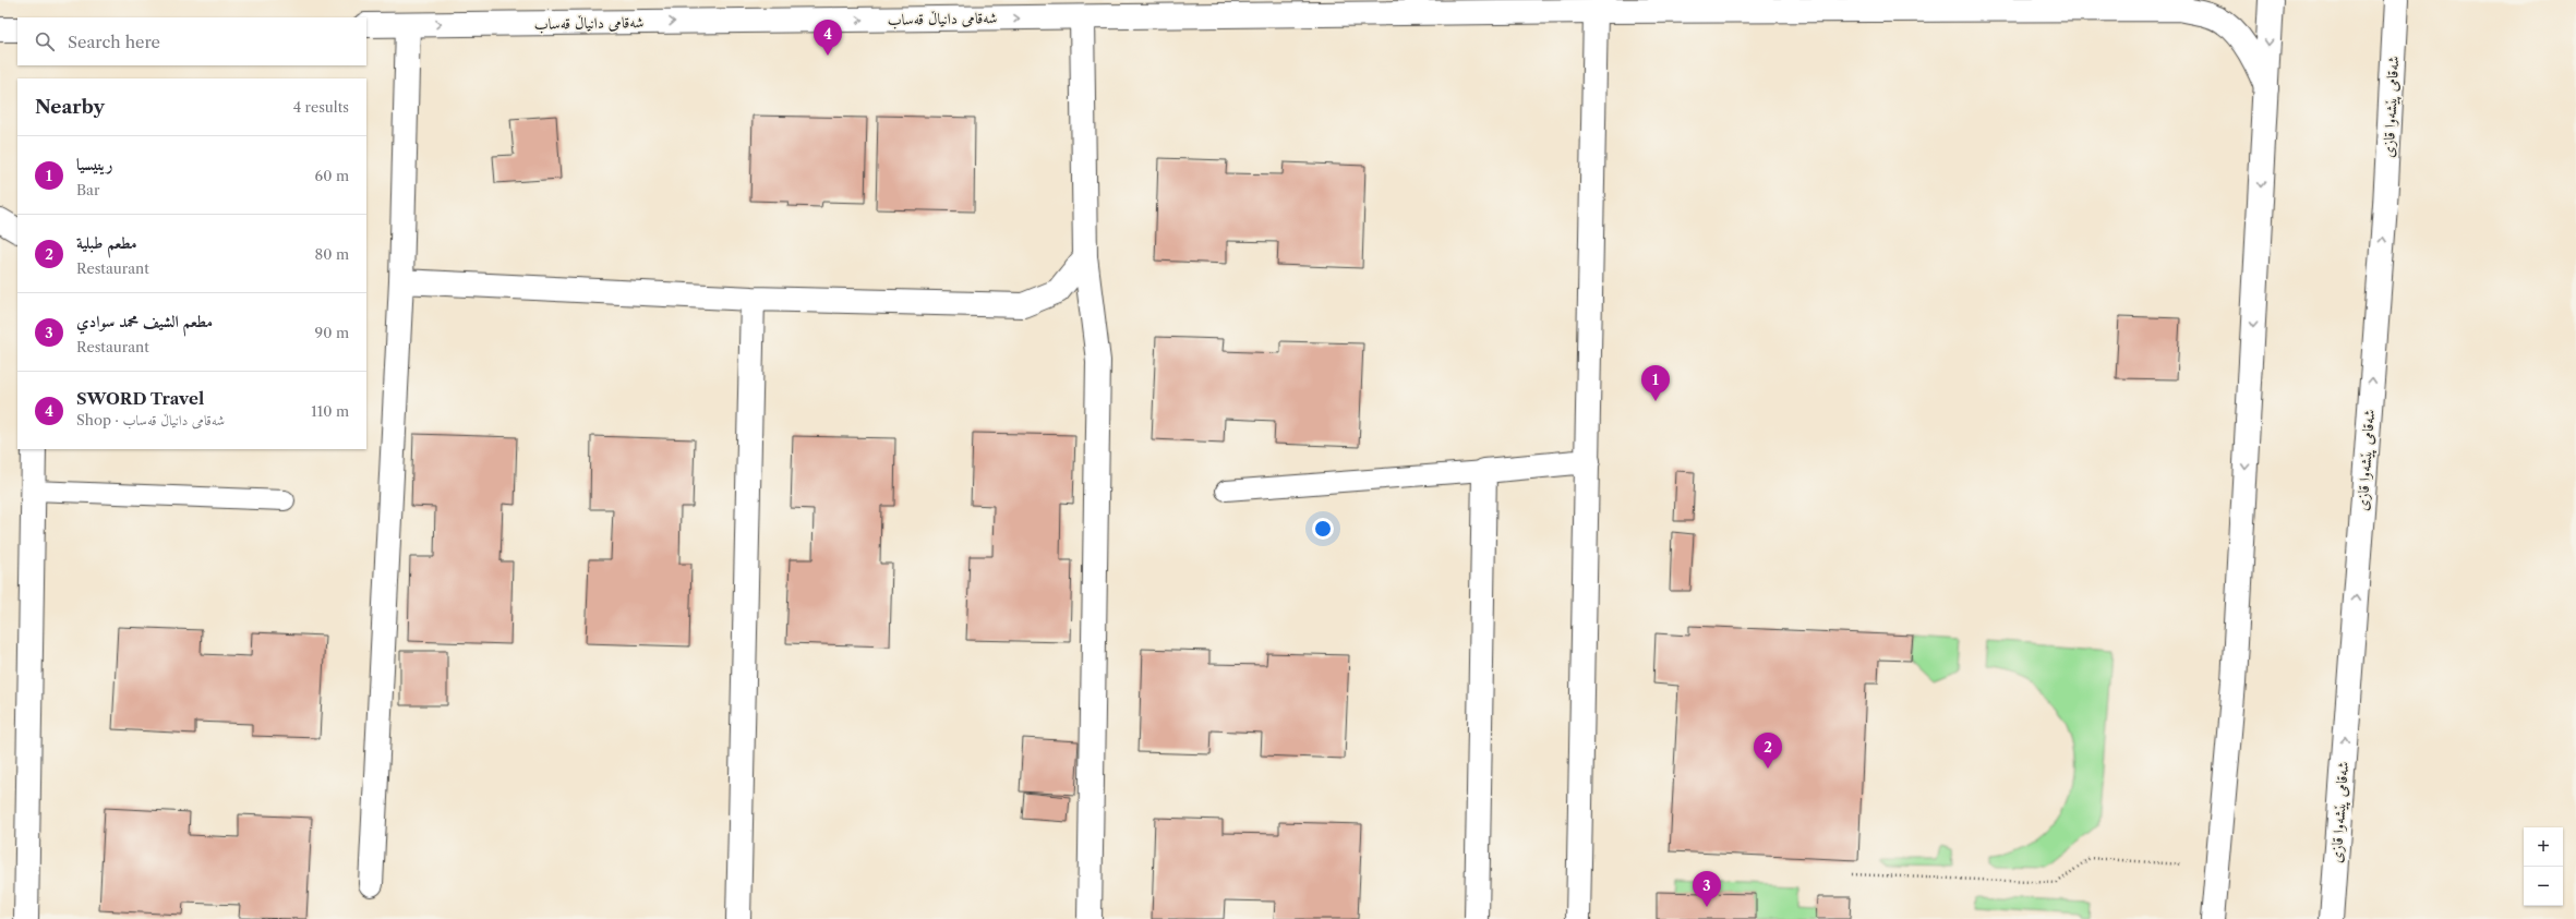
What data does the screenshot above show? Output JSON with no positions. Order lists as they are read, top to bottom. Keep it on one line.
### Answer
{"streets":{"main road":["شەقامی دانیاڵ قەساب","شەقامی پێشەوا قازی"]},"page":{"search":"Search here","pins":["4","1","2","3"],"heading":["Nearby","4 results"],"list":[{"mark":"1","name":"رينيسيا","note":"Bar","value":"60 m"},{"mark":"2","name":"مطعم طبلية","note":"Restaurant","value":"80 m"},{"mark":"3","name":"مطعم الشيف محمد سوادي","note":"Restaurant","value":"90 m"},{"mark":"4","name":"SWORD Travel","note":"Shop · شەقامی دانیاڵ قەساب","value":"110 m"}],"map_buttons":["+","−"]}}
